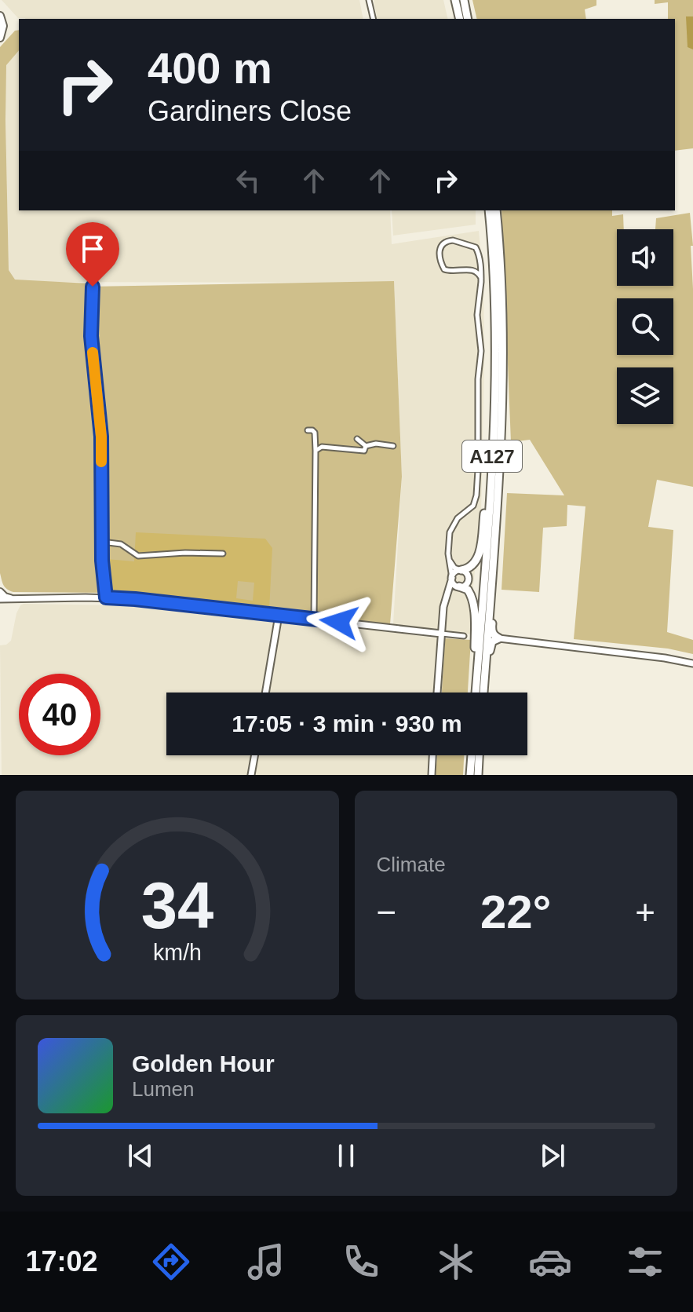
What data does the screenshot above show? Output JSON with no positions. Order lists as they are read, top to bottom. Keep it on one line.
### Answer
{"streets":{"highway":["A127"]},"page":{"turn":["400 m","Gardiners Close"],"limit":"40","trip":"17:05 · 3 min · 930 m","tile":"Climate","heat":["−","22°","+"],"song":["Golden Hour","Lumen"],"tabs":"17:02","gauge":["34","km/h"]}}
